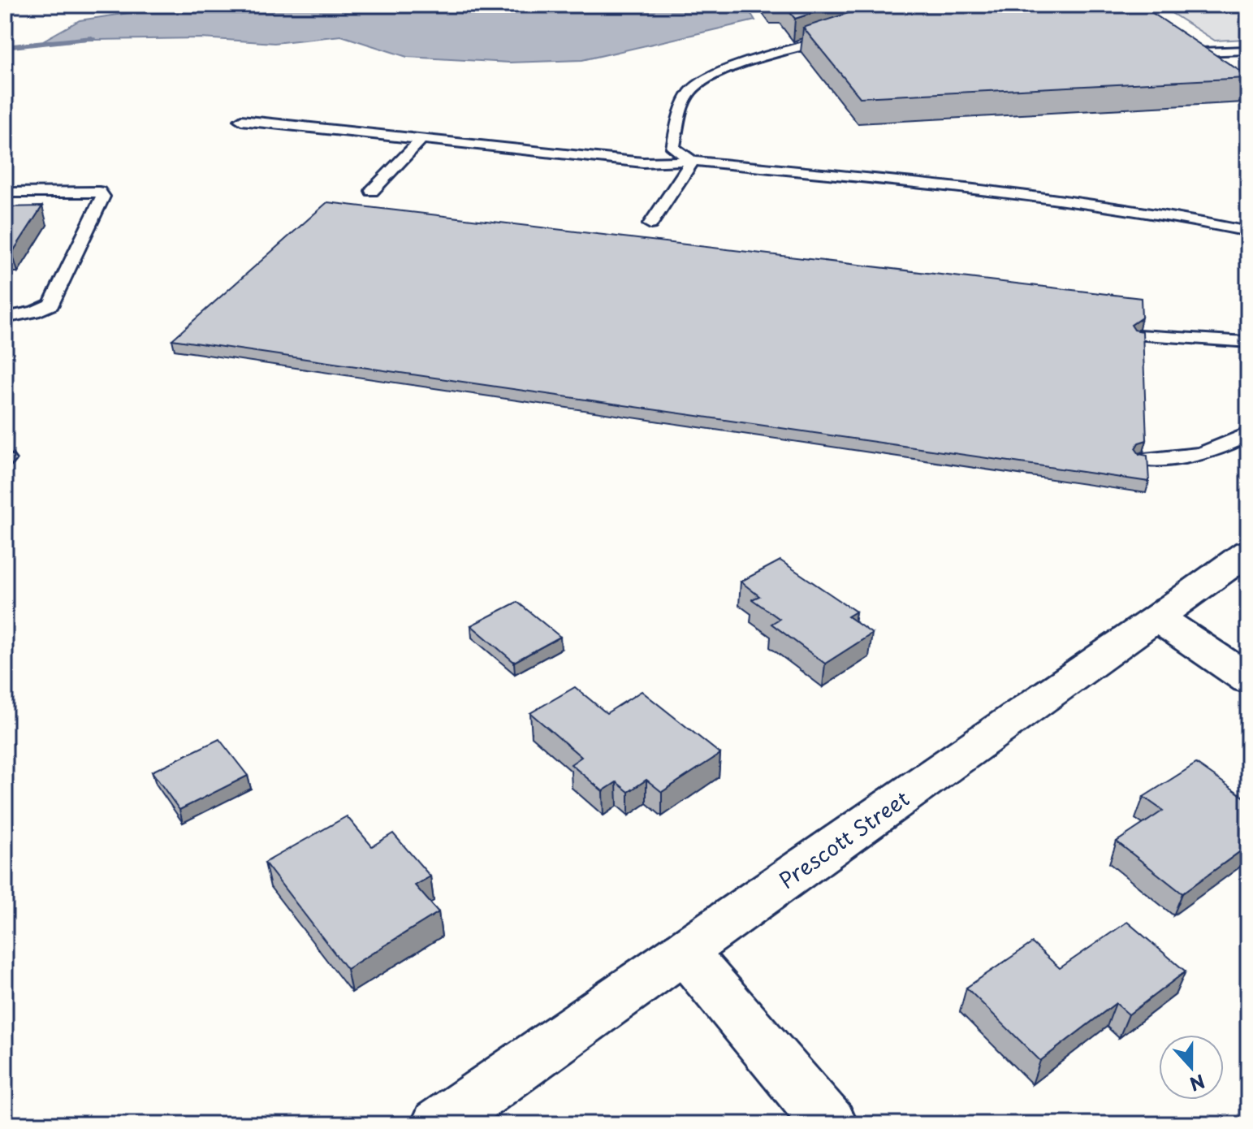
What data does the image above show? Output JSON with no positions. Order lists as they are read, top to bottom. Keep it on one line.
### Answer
{"streets":{"street":["Prescott Street"]},"north":"bottom"}
